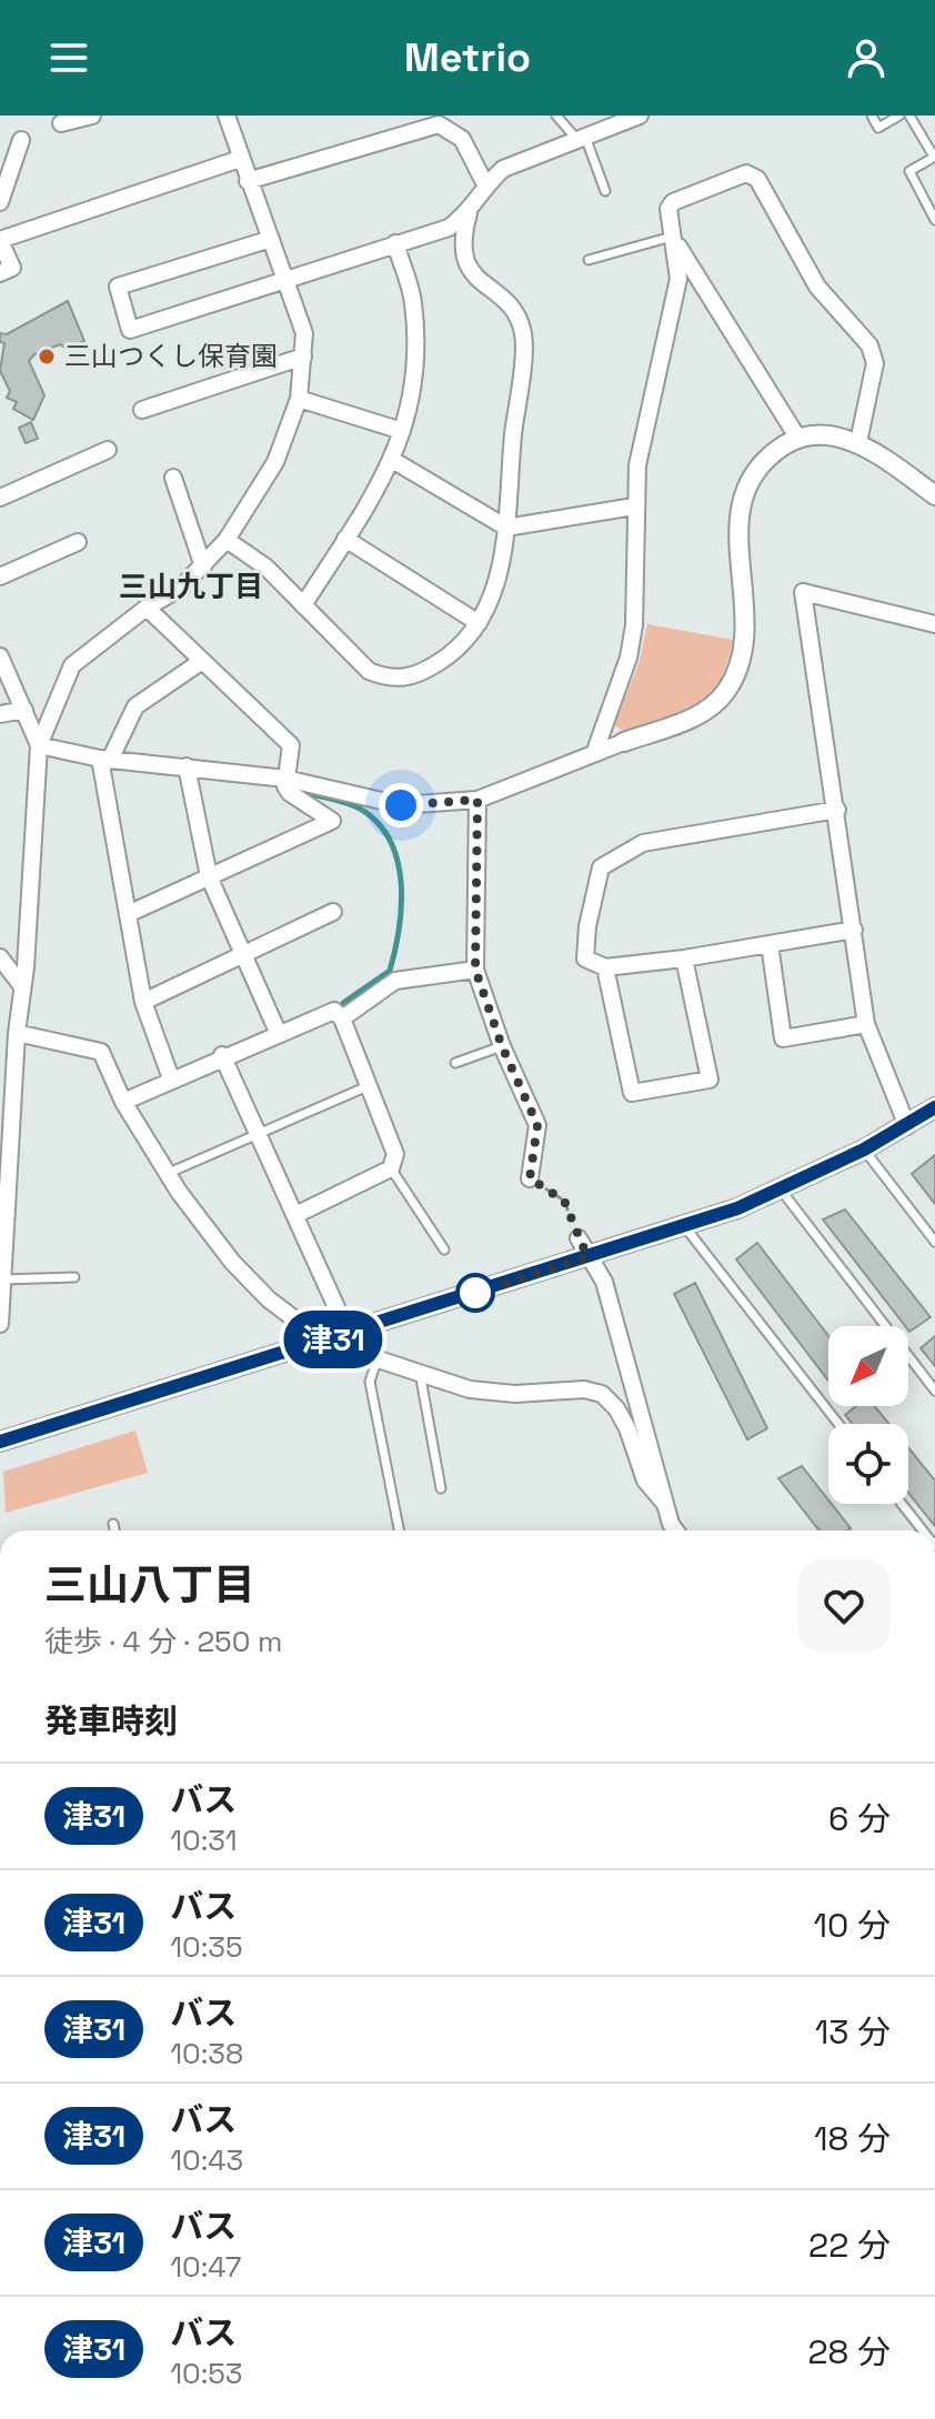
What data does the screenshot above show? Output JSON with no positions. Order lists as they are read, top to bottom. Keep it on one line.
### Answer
{"districts":["三山九丁目"],"places":["三山つくし保育園"],"lines":["bus line 津31"],"north":"bottom left","page":{"header":"Metrio","on_map":"津31","heading":[["三山八丁目","徒歩 · 4 分 · 250 m"],"発車時刻"],"list":[{"mark":"津31","name":"バス","note":"10:31","value":"6 分"},{"mark":"津31","name":"バス","note":"10:35","value":"10 分"},{"mark":"津31","name":"バス","note":"10:38","value":"13 分"},{"mark":"津31","name":"バス","note":"10:43","value":"18 分"},{"mark":"津31","name":"バス","note":"10:47","value":"22 分"},{"mark":"津31","name":"バス","note":"10:53","value":"28 分"}]}}
